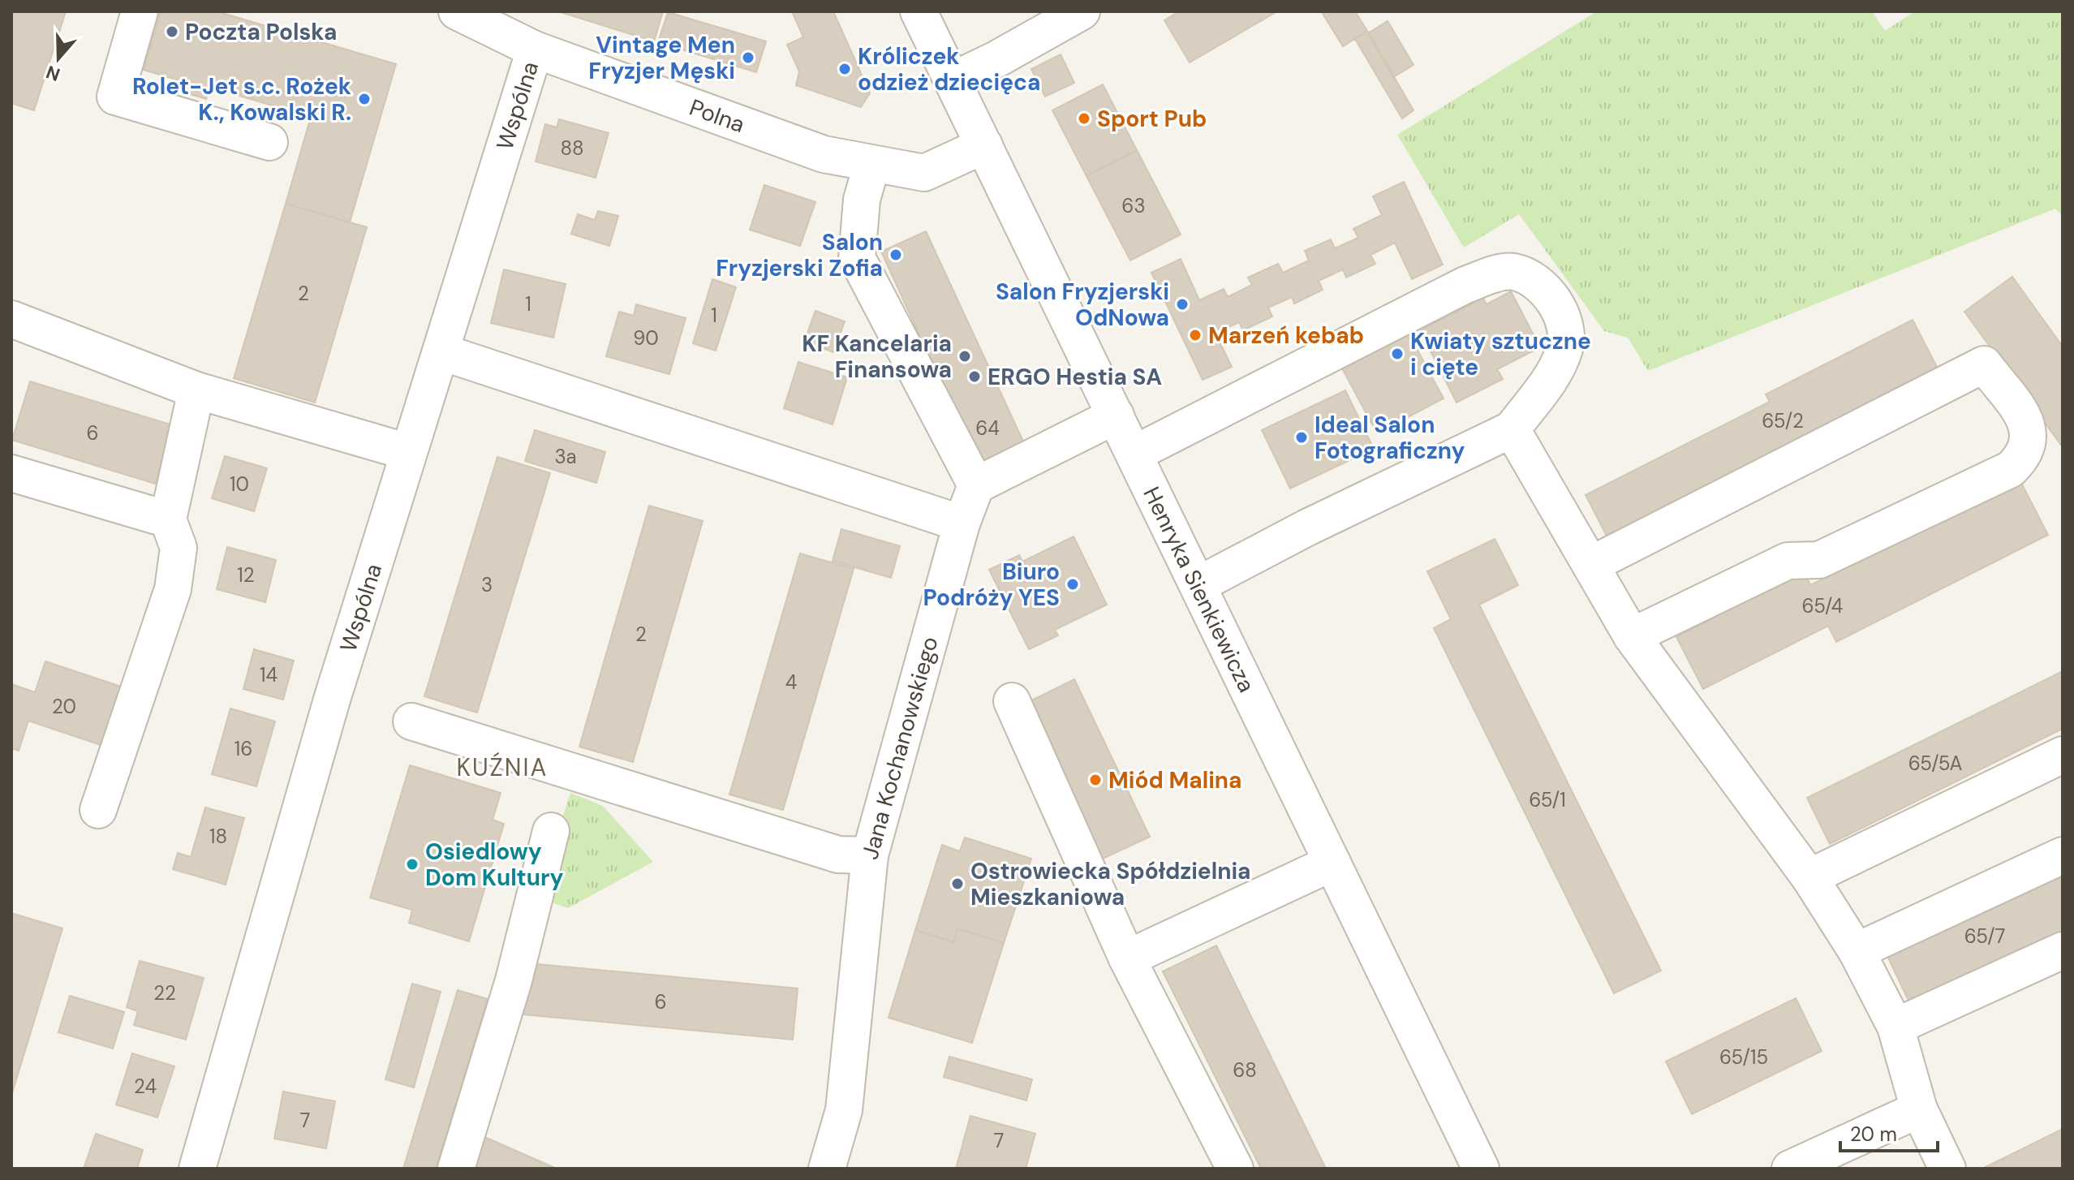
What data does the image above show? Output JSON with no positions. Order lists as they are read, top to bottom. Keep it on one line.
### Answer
{"streets":{"street":["Wspólna","Polna","Henryka Sienkiewicza","Jana Kochanowskiego"]},"crossings":[["Wspólna","Polna"],["Polna","Henryka Sienkiewicza"]],"districts":["KUŹNIA"],"places":["Poczta Polska","Vintage Men Fryzjer Męski","Króliczek odzież dziecięca","Rolet-Jet s.c. Rożek K., Kowalski R.","Sport Pub","Salon Fryzjerski Zofia","Salon Fryzjerski OdNowa","Marzeń kebab","Kwiaty sztuczne i cięte","KF Kancelaria Finansowa","ERGO Hestia SA","Ideal Salon Fotograficzny","Biuro Podróży YES","Miód Malina","Osiedlowy Dom Kultury","Ostrowiecka Spółdzielnia Mieszkaniowa"],"house_numbers":["88","63","2","1","1","90","65/2","64","6","3a","10","12","3","65/4","2","14","4","20","16","65/5A","65/1","18","65/7","22","6","65/15","68","24","7","7"],"scale_bar":"20 m","north":"bottom"}
